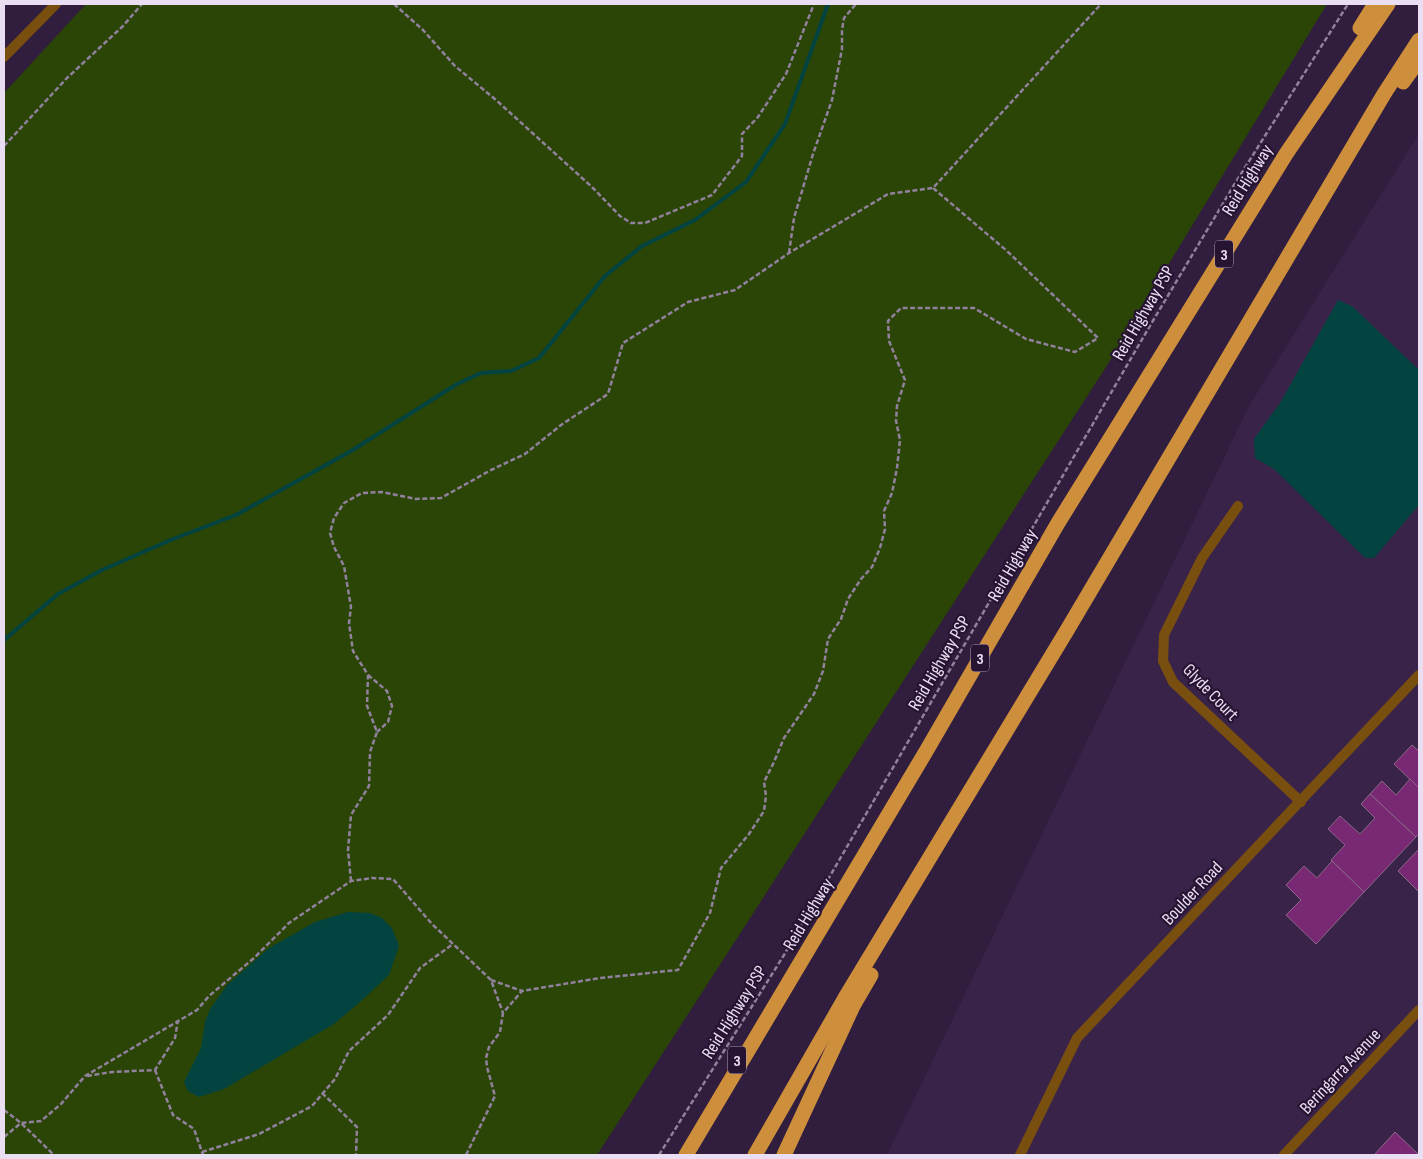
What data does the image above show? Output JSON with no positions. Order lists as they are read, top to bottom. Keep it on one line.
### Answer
{"streets":{"highway":["Reid Highway","3"],"street":["Glyde Court","Boulder Road","Beringarra Avenue"],"path":["Reid Highway PSP"]},"crossings":[["Reid Highway","3"],["Glyde Court","Boulder Road"]]}
